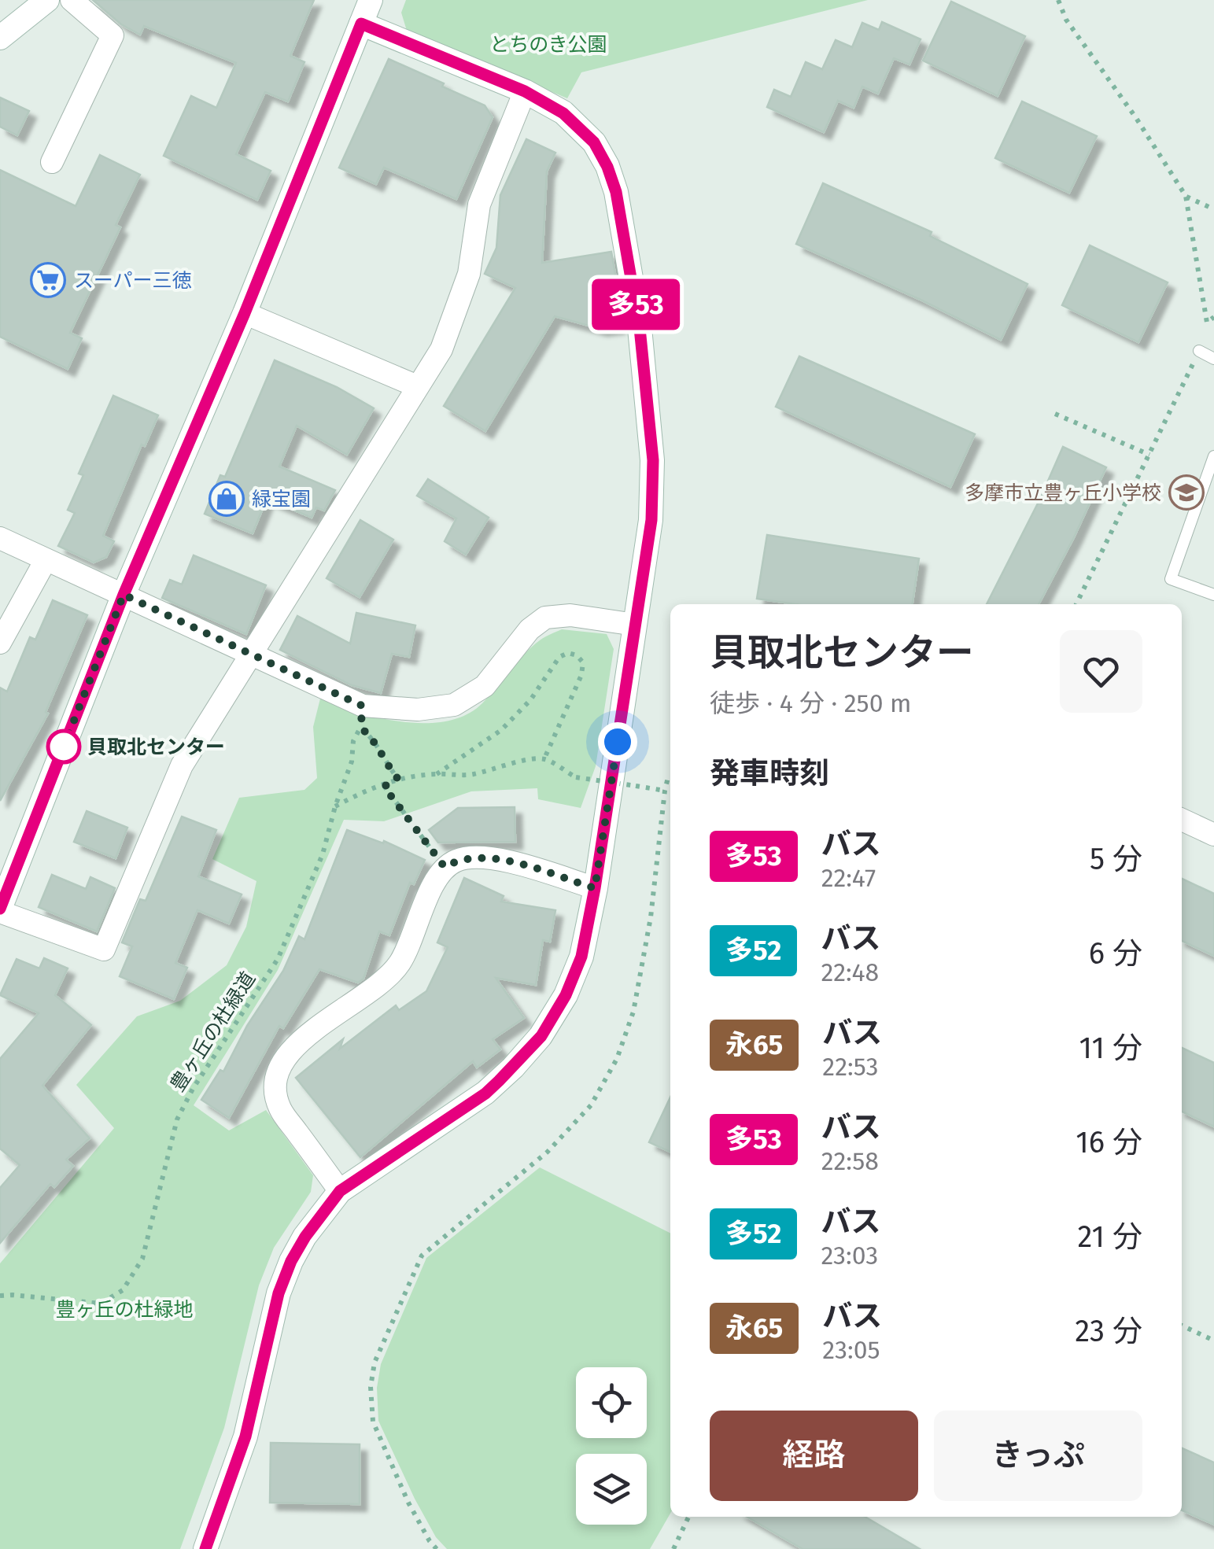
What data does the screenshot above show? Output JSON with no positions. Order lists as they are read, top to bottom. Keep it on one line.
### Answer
{"streets":{"path":["豊ヶ丘の杜緑道"]},"parks":["とちのき公園","豊ヶ丘の杜緑地"],"places":{"supermarket":["スーパー三徳"],"school or university":["多摩市立豊ヶ丘小学校"],"shop":["緑宝園"],"other":["貝取北センター"]},"lines":["bus line 多53"],"page":{"on_map":"多53","heading":[["貝取北センター","徒歩 · 4 分 · 250 m"],"発車時刻"],"list":[{"mark":"多53","name":"バス","note":"22:47","value":"5 分"},{"mark":"多52","name":"バス","note":"22:48","value":"6 分"},{"mark":"永65","name":"バス","note":"22:53","value":"11 分"},{"mark":"多53","name":"バス","note":"22:58","value":"16 分"},{"mark":"多52","name":"バス","note":"23:03","value":"21 分"},{"mark":"永65","name":"バス","note":"23:05","value":"23 分"}],"buttons":["経路","きっぷ"]}}
